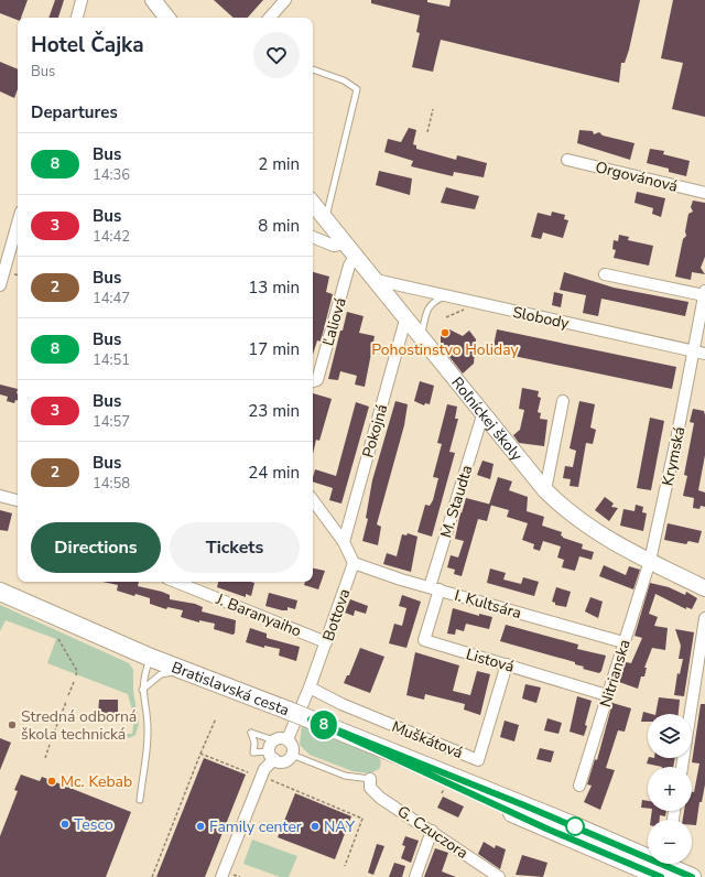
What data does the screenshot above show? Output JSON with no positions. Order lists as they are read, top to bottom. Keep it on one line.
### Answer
{"streets":{"main road":["Roľníckej školy","Bratislavská cesta"],"street":["Orgovánová","Slobody","Ľaliová","Pokojná","Krymská","M. Staudta","I. Kultsára","J. Baranyaiho","Bottova","Listová","Nitrianska","Muškátová","G. Czuczora"]},"crossings":[["Slobody","Roľníckej školy"],["Slobody","Krymská"],["Ľaliová","Roľníckej školy"],["Roľníckej školy","Pokojná"],["Roľníckej školy","Krymská"],["Roľníckej školy","M. Staudta"],["Roľníckej školy","Nitrianska"],["Krymská","Nitrianska"],["M. Staudta","I. Kultsára"],["M. Staudta","Listová"],["I. Kultsára","Bottova"],["I. Kultsára","Listová"],["I. Kultsára","Nitrianska"],["J. Baranyaiho","Bottova"],["Bottova","Muškátová"],["Listová","Nitrianska"],["Listová","Muškátová"]],"places":["Pohostinstvo Holiday","Stredná odborná škola technická","Mc. Kebab","Tesco","Family center","NAY"],"lines":["bus line 8"],"page":{"on_map":"8","heading":[["Hotel Čajka","Bus"],"Departures"],"list":[{"mark":"8","name":"Bus","note":"14:36","value":"2 min"},{"mark":"3","name":"Bus","note":"14:42","value":"8 min"},{"mark":"2","name":"Bus","note":"14:47","value":"13 min"},{"mark":"8","name":"Bus","note":"14:51","value":"17 min"},{"mark":"3","name":"Bus","note":"14:57","value":"23 min"},{"mark":"2","name":"Bus","note":"14:58","value":"24 min"}],"buttons":["Directions","Tickets"],"map_buttons":["+","−"]}}
